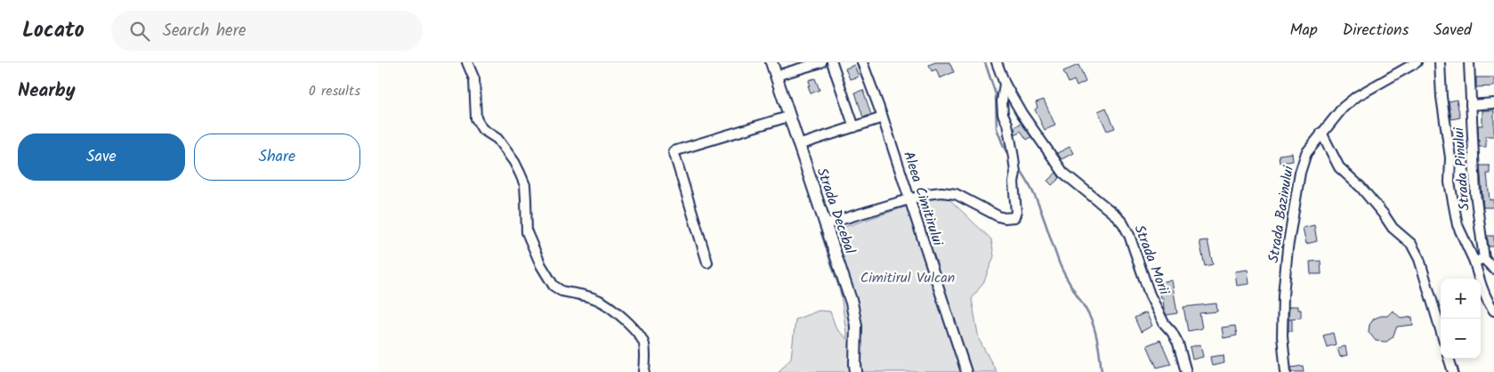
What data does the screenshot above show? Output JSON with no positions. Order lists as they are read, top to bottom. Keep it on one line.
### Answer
{"streets":{"street":["Strada Pinului","Aleea Cimitirului","Strada Decebal","Strada Bazinului","Strada Morii"]},"parks":["Cimitirul Vulcan"],"page":{"header":"Locato","search":"Search here","nav":["Map","Directions","Saved"],"heading":["Nearby","0 results"],"buttons":["Save","Share"],"map_buttons":["+","−"]}}
